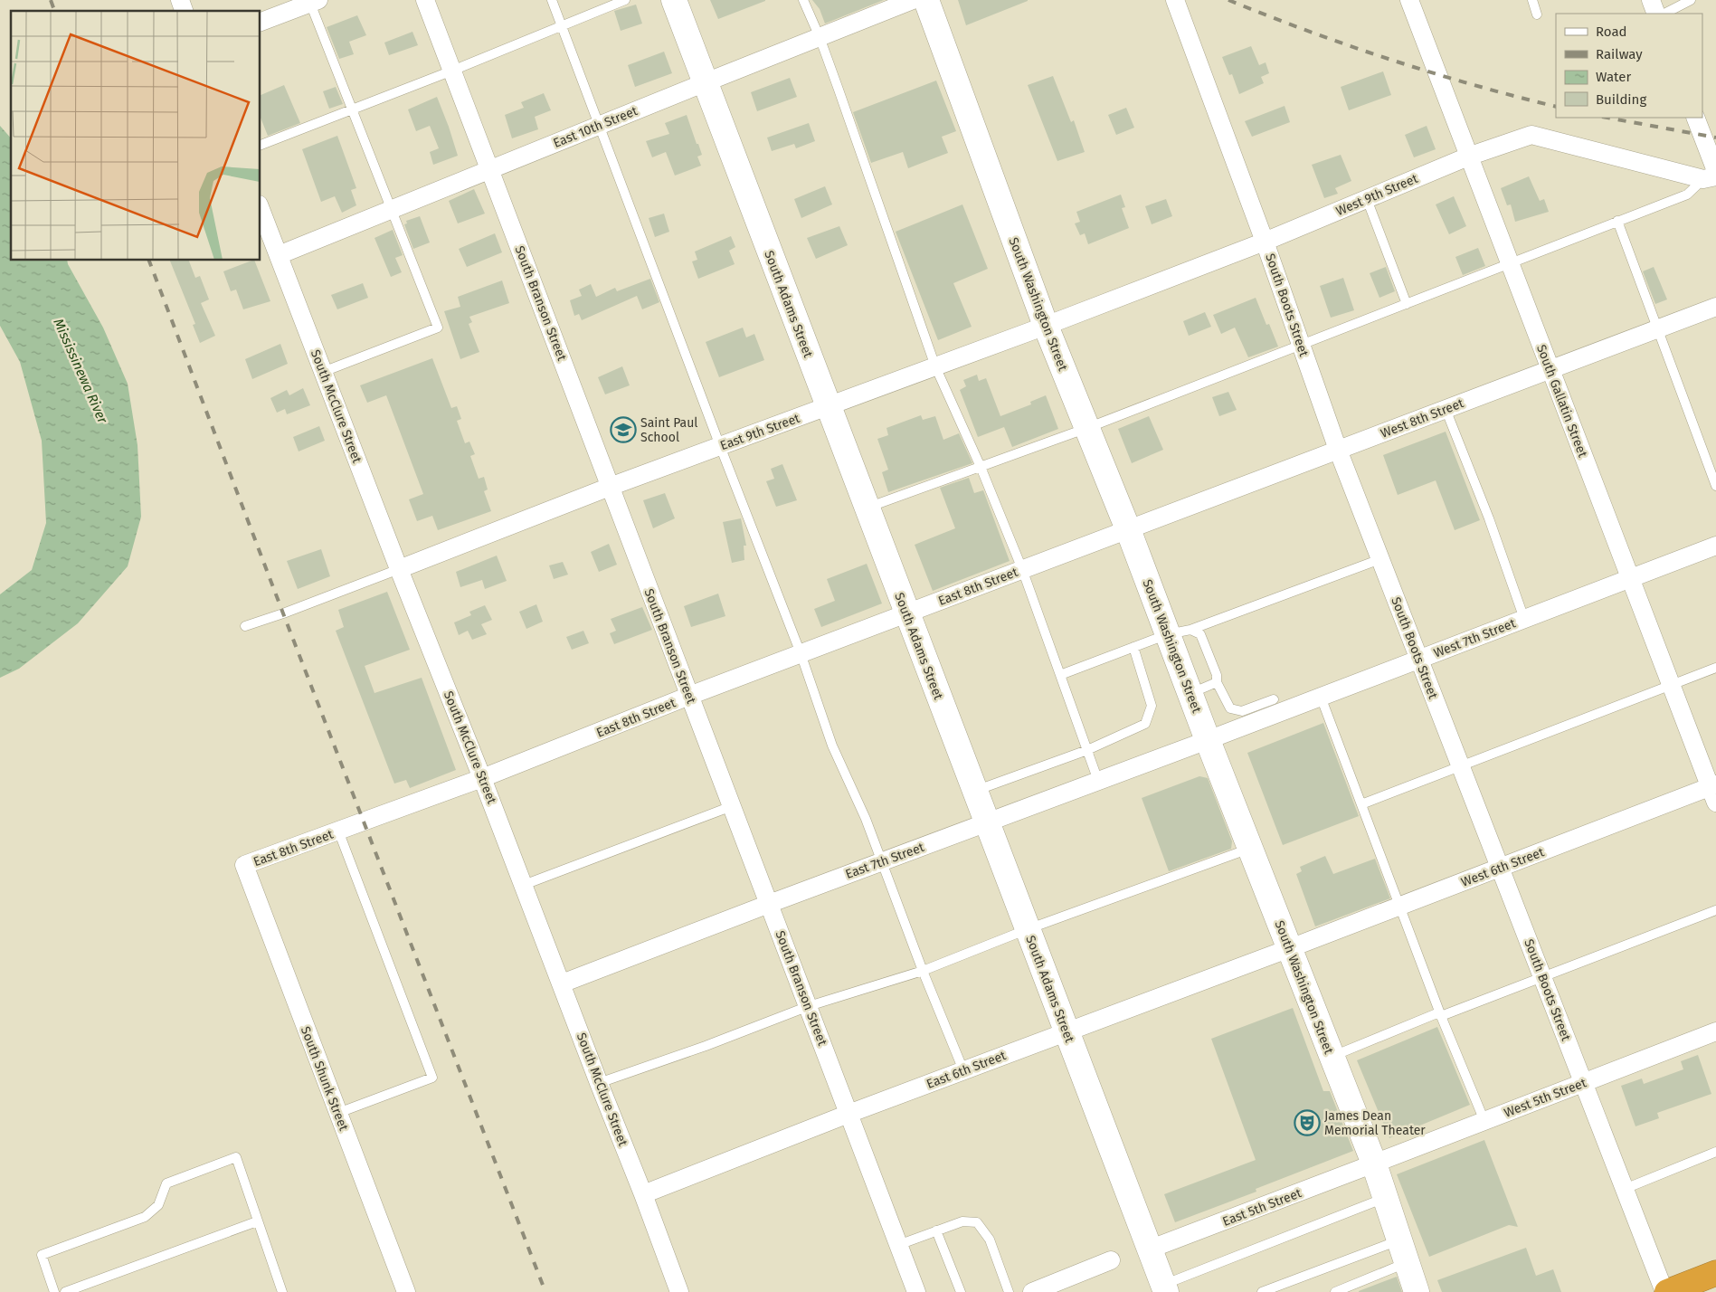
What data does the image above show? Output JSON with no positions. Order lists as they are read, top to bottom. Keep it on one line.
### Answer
{"streets":{"main road":["South Adams Street","South Washington Street"],"street":["East 10th Street","West 9th Street","South Branson Street","South Boots Street","South Gallatin Street","South McClure Street","West 8th Street","East 9th Street","East 8th Street","West 7th Street","East 7th Street","West 6th Street","East 6th Street","South Shunk Street","West 5th Street","East 5th Street"]},"crossings":[["East 10th Street","South Branson Street"],["East 10th Street","South Adams Street"],["East 10th Street","South McClure Street"],["West 9th Street","South Washington Street"],["West 9th Street","South Boots Street"],["West 9th Street","South Gallatin Street"],["West 9th Street","East 9th Street"],["South Branson Street","East 9th Street"],["South Branson Street","East 8th Street"],["South Branson Street","East 7th Street"],["South Branson Street","East 6th Street"],["South Adams Street","East 9th Street"],["South Adams Street","East 8th Street"],["South Adams Street","East 7th Street"],["South Adams Street","East 6th Street"],["South Adams Street","East 5th Street"],["South Washington Street","West 8th Street"],["South Washington Street","East 9th Street"],["South Washington Street","East 8th Street"],["South Washington Street","West 7th Street"],["South Washington Street","East 7th Street"],["South Washington Street","West 6th Street"],["South Washington Street","East 6th Street"],["South Washington Street","West 5th Street"],["South Washington Street","East 5th Street"],["South Boots Street","West 8th Street"],["South Boots Street","West 7th Street"],["South Boots Street","West 6th Street"],["South Boots Street","West 5th Street"],["South Gallatin Street","West 8th Street"],["South Gallatin Street","West 7th Street"],["South Gallatin Street","West 6th Street"],["South McClure Street","East 9th Street"],["South McClure Street","East 8th Street"],["South McClure Street","East 7th Street"],["South McClure Street","East 6th Street"],["West 8th Street","East 8th Street"],["East 8th Street","South Shunk Street"],["West 7th Street","East 7th Street"],["West 6th Street","East 6th Street"],["West 5th Street","East 5th Street"]],"water":["Mississinewa River"],"places":{"school or university":["Saint Paul School"],"theatre":["James Dean Memorial Theater"]},"legend":["Road","Railway","Water","Building"]}
